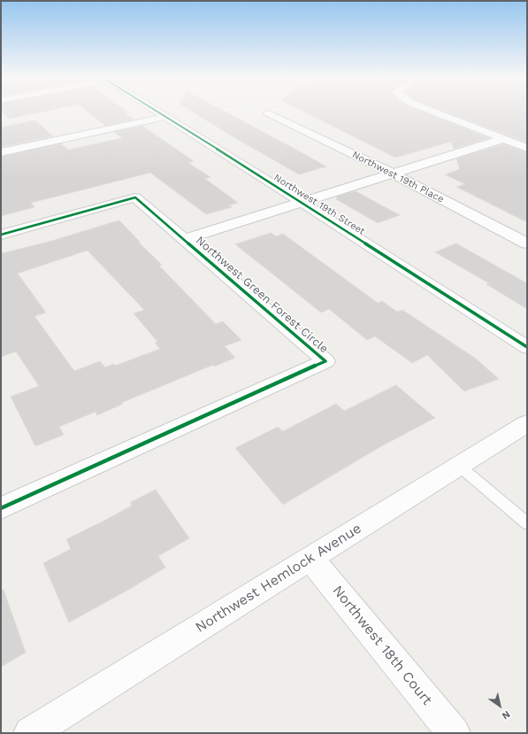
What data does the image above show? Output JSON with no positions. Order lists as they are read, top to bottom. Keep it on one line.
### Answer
{"streets":{"street":["Northwest 19th Place","Northwest 19th Street","Northwest Green Forest Circle","Northwest Hemlock Avenue","Northwest 18th Court"]},"crossings":[["Northwest Hemlock Avenue","Northwest 18th Court"]],"north":"bottom right"}
